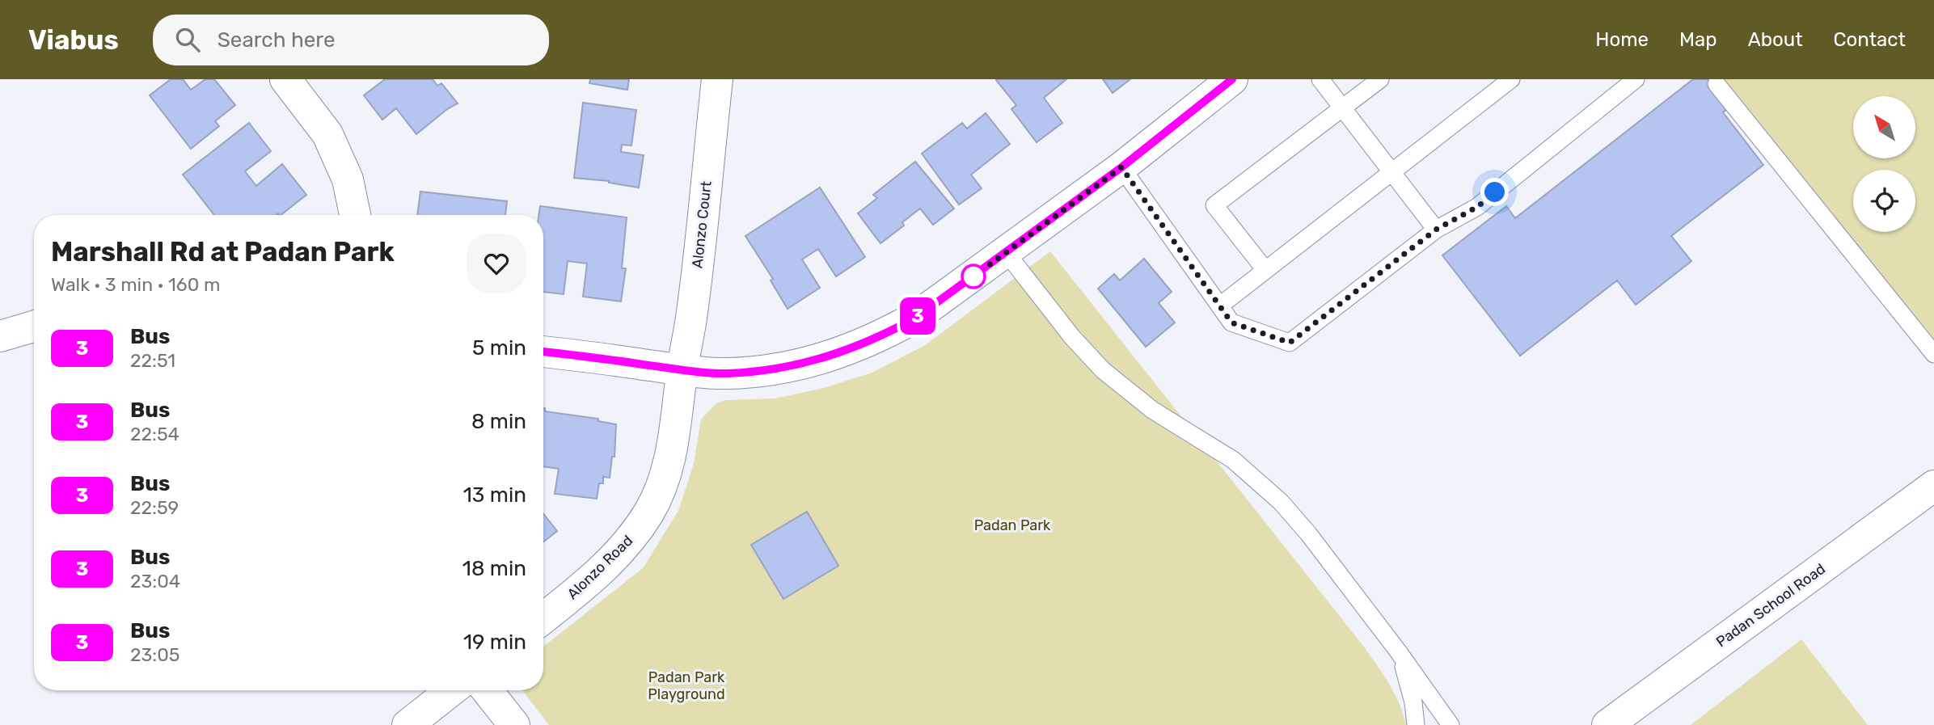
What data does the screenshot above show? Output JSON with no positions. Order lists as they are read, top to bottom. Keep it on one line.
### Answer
{"streets":{"street":["Alonzo Court","Alonzo Road","Padan School Road"]},"crossings":[["Alonzo Court","Alonzo Road"]],"parks":["Padan Park","Padan Park Playground"],"lines":["bus line 3"],"north":"top left","page":{"header":"Viabus","search":"Search here","nav":["Home","Map","About","Contact"],"on_map":"3","heading":["Marshall Rd at Padan Park","Walk · 3 min · 160 m"],"list":[{"mark":"3","name":"Bus","note":"22:51","value":"5 min"},{"mark":"3","name":"Bus","note":"22:54","value":"8 min"},{"mark":"3","name":"Bus","note":"22:59","value":"13 min"},{"mark":"3","name":"Bus","note":"23:04","value":"18 min"},{"mark":"3","name":"Bus","note":"23:05","value":"19 min"}]}}
